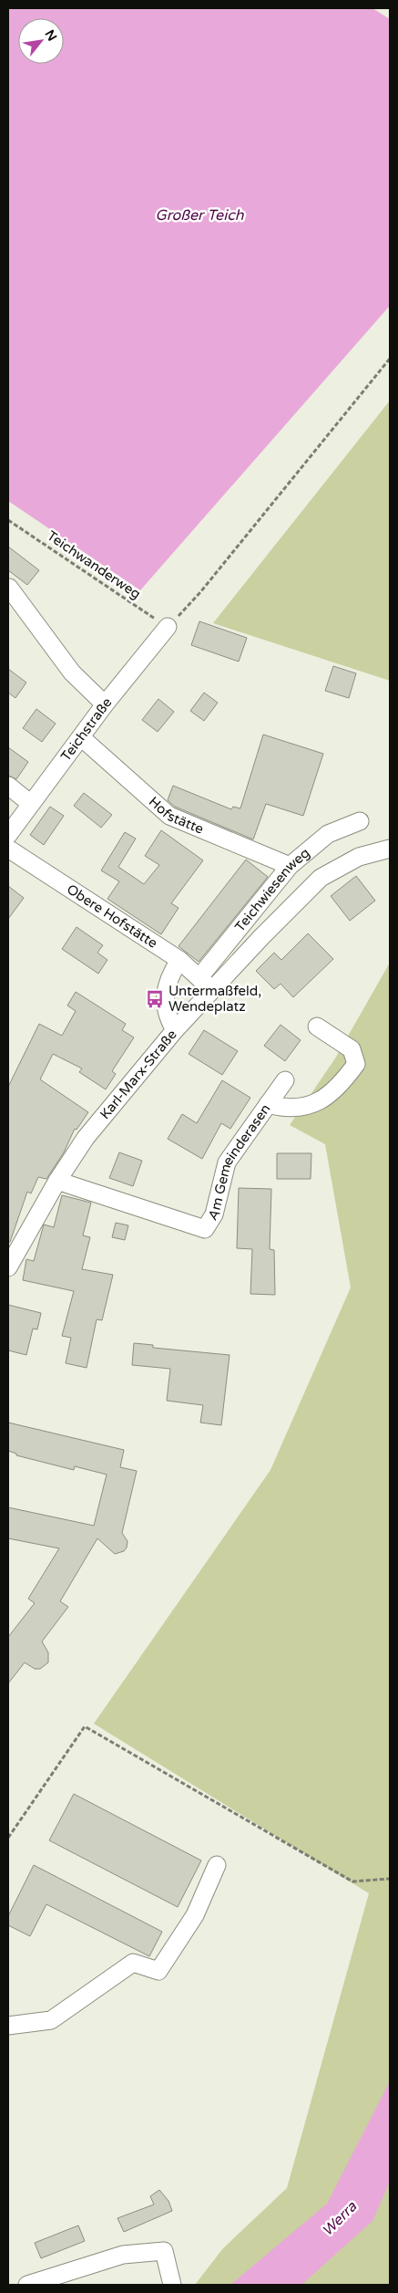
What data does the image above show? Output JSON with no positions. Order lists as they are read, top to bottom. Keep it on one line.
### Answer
{"streets":{"street":["Teichstraße","Hofstätte","Teichwiesenweg","Obere Hofstätte","Karl-Marx-Straße","Am Gemeinderasen"],"path":["Teichwanderweg"]},"crossings":[["Teichwanderweg","Teichstraße"],["Teichstraße","Hofstätte"],["Hofstätte","Teichwiesenweg"],["Teichwiesenweg","Obere Hofstätte"],["Obere Hofstätte","Karl-Marx-Straße"],["Karl-Marx-Straße","Am Gemeinderasen"]],"water":["Großer Teich","Werra"],"places":{"bus stop":["Untermaßfeld, Wendeplatz"]},"north":"top right"}
